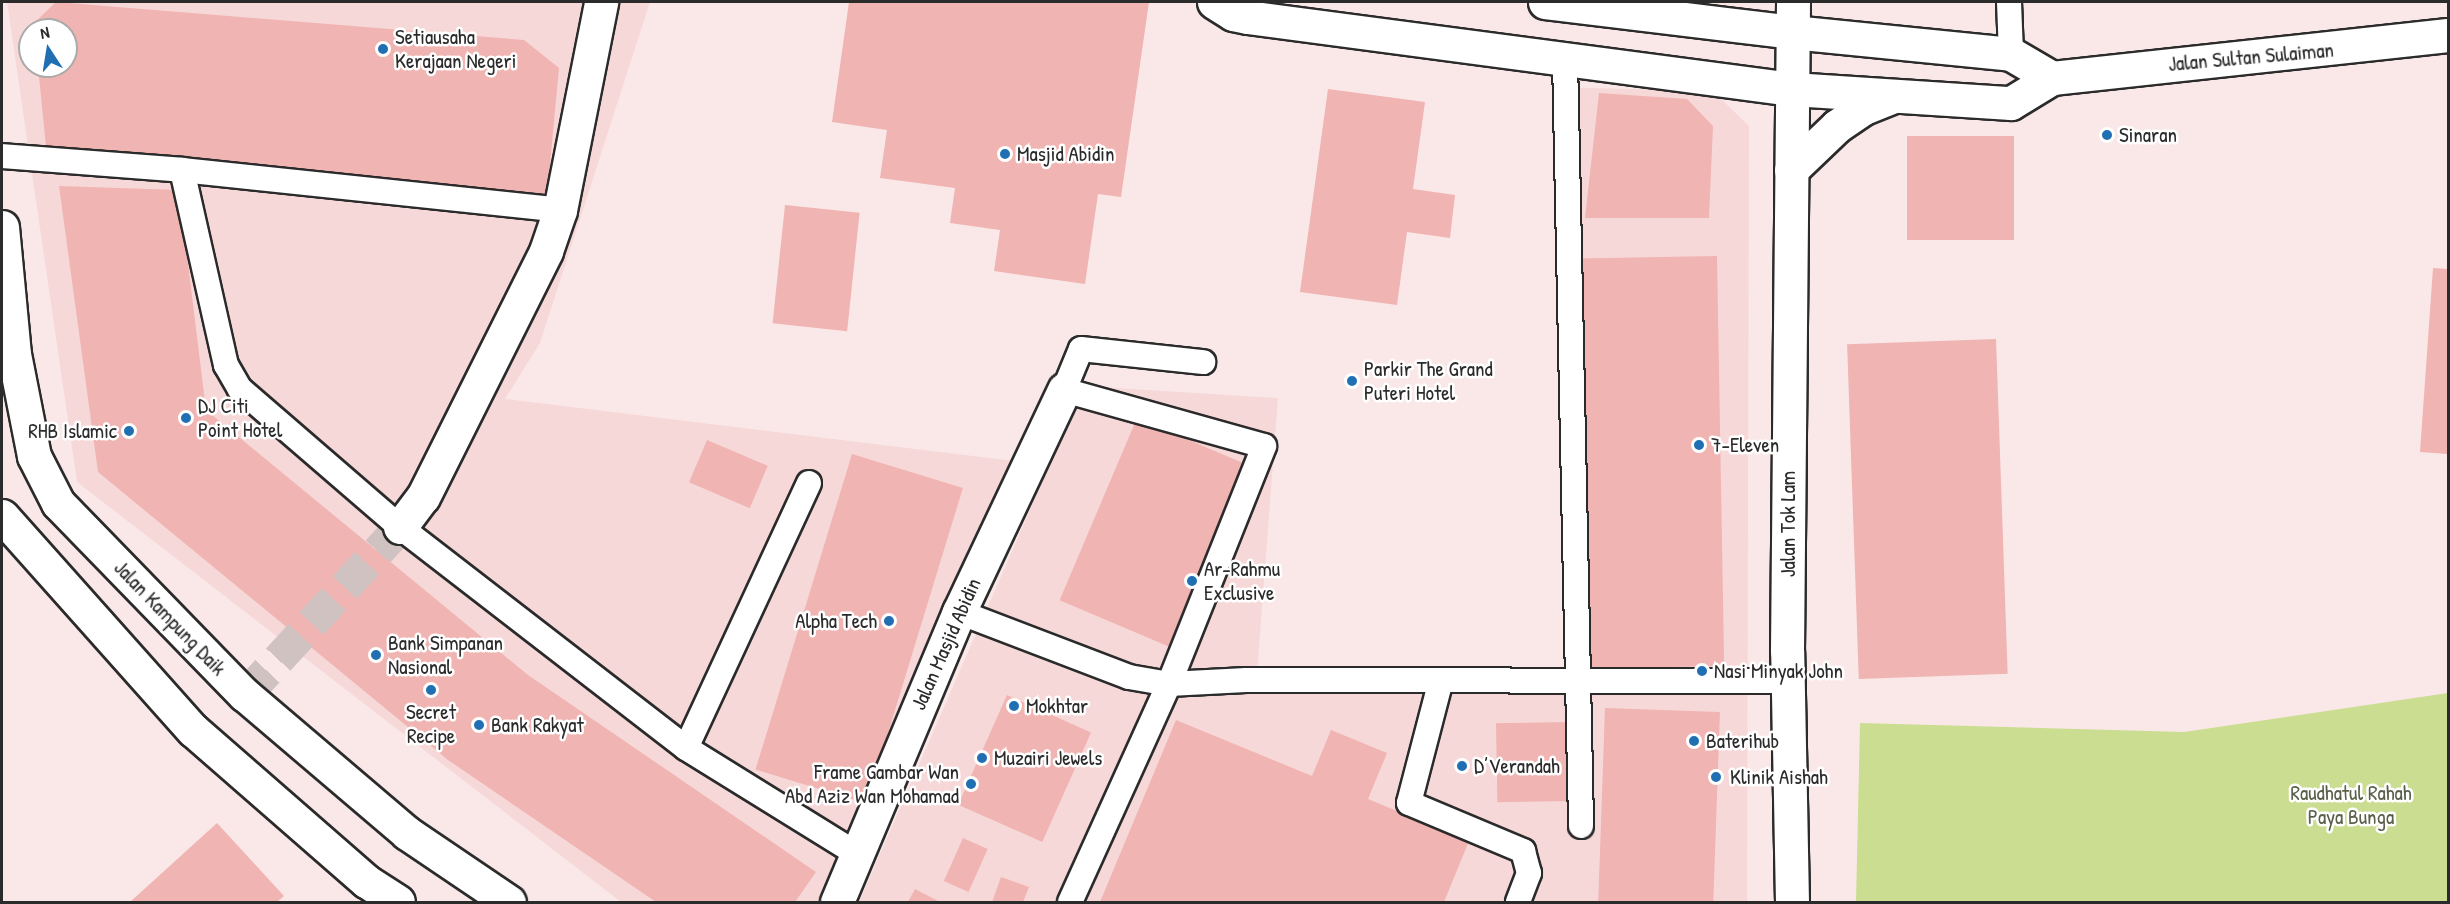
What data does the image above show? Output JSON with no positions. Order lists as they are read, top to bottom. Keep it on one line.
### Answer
{"streets":{"street":["Jalan Sultan Sulaiman","Jalan Tok Lam","Jalan Kampung Daik","Jalan Masjid Abidin"]},"crossings":[["Jalan Sultan Sulaiman","Jalan Tok Lam"]],"parks":["Raudhatul Rahah Paya Bunga"],"places":["Setiausaha Kerajaan Negeri","Sinaran","Masjid Abidin","Parkir The Grand Puteri Hotel","DJ Citi Point Hotel","RHB Islamic","7-Eleven","Ar-Rahmu Exclusive","Alpha Tech","Bank Simpanan Nasional","Nasi Minyak John","Secret Recipe","Mokhtar","Bank Rakyat","Baterihub","Muzairi Jewels","D’Verandah","Klinik Aishah","Frame Gambar Wan Abd Aziz Wan Mohamad"],"north":"top"}
